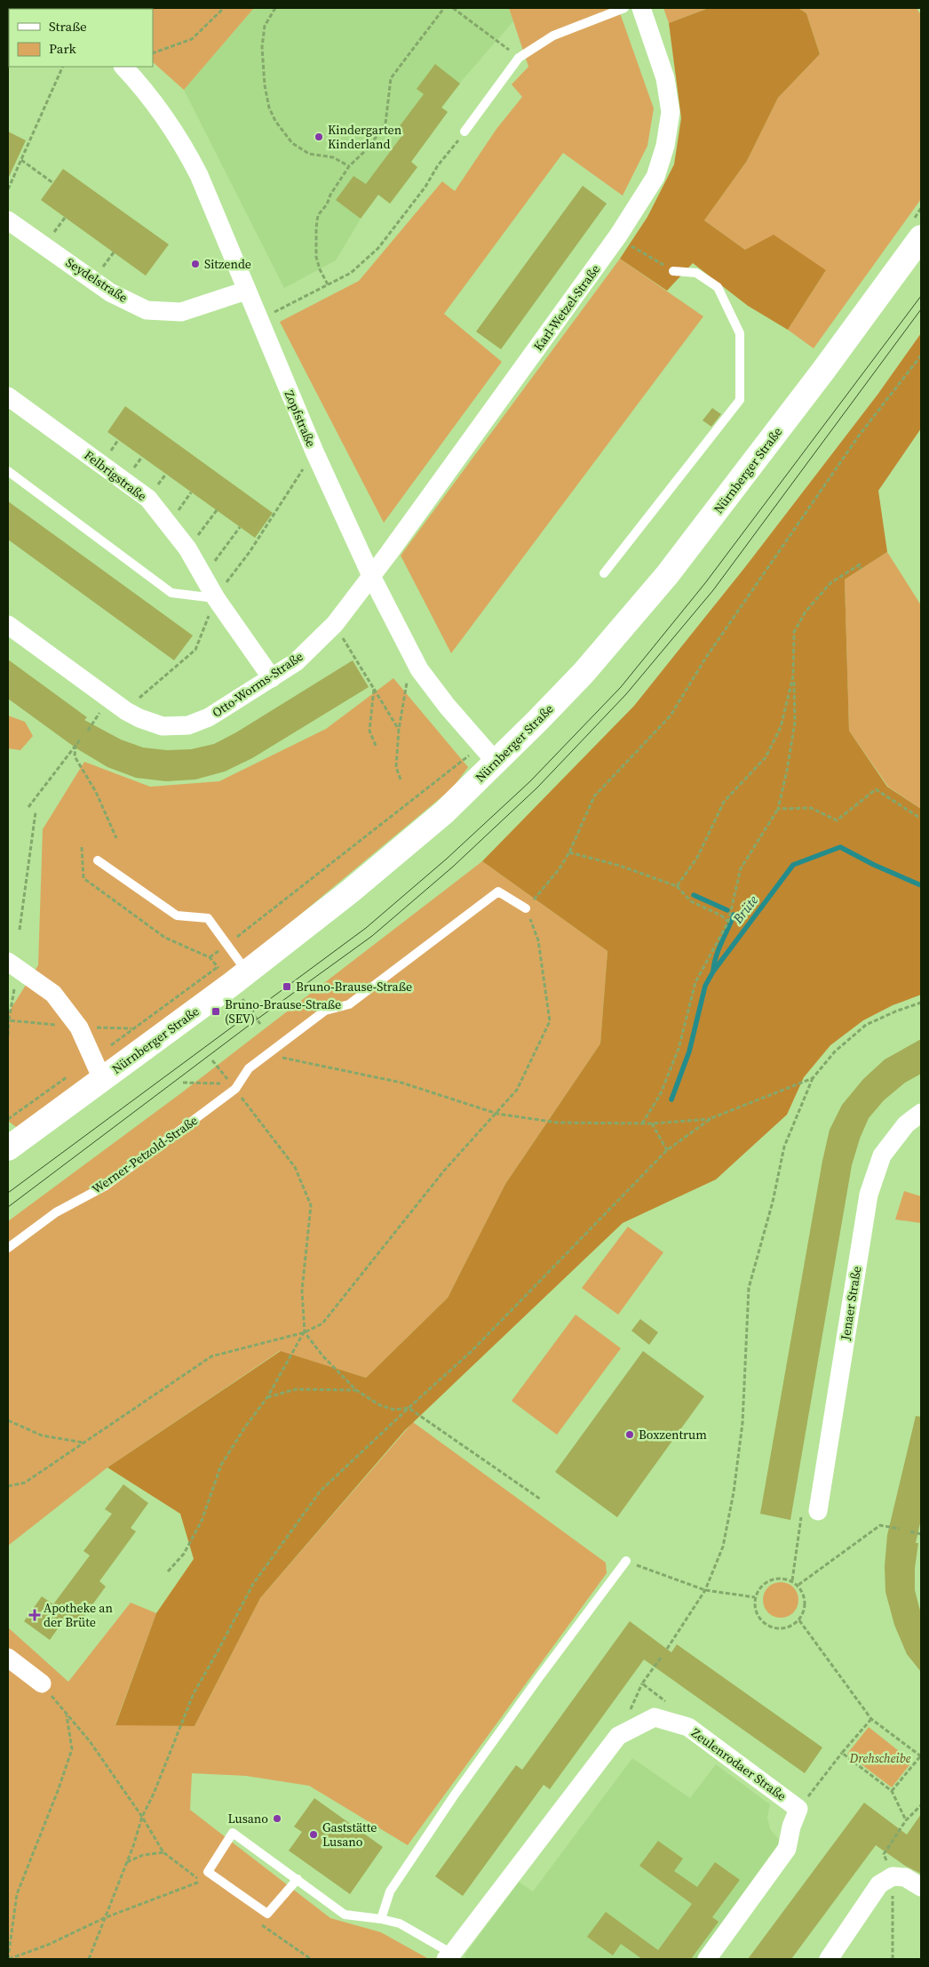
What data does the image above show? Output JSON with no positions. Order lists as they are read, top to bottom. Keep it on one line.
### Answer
{"streets":{"street":["Seydelstraße","Karl-Wetzel-Straße","Zopfstraße","Nürnberger Straße","Felbrigstraße","Otto-Worms-Straße","Jenaer Straße","Zeulenrodaer Straße"],"lane":["Werner-Petzold-Straße"]},"crossings":[["Seydelstraße","Zopfstraße"],["Karl-Wetzel-Straße","Zopfstraße"],["Karl-Wetzel-Straße","Otto-Worms-Straße"],["Zopfstraße","Nürnberger Straße"],["Zopfstraße","Otto-Worms-Straße"],["Felbrigstraße","Otto-Worms-Straße"]],"water":["Brüte"],"parks":["Drehscheibe"],"places":{"other":["Kindergarten Kinderland","Sitzende","Boxzentrum","Lusano","Gaststätte Lusano"],"transit":["Bruno-Brause-Straße","Bruno-Brause-Straße (SEV)"],"health":["Apotheke an der Brüte"]},"legend":["Straße","Park"]}
